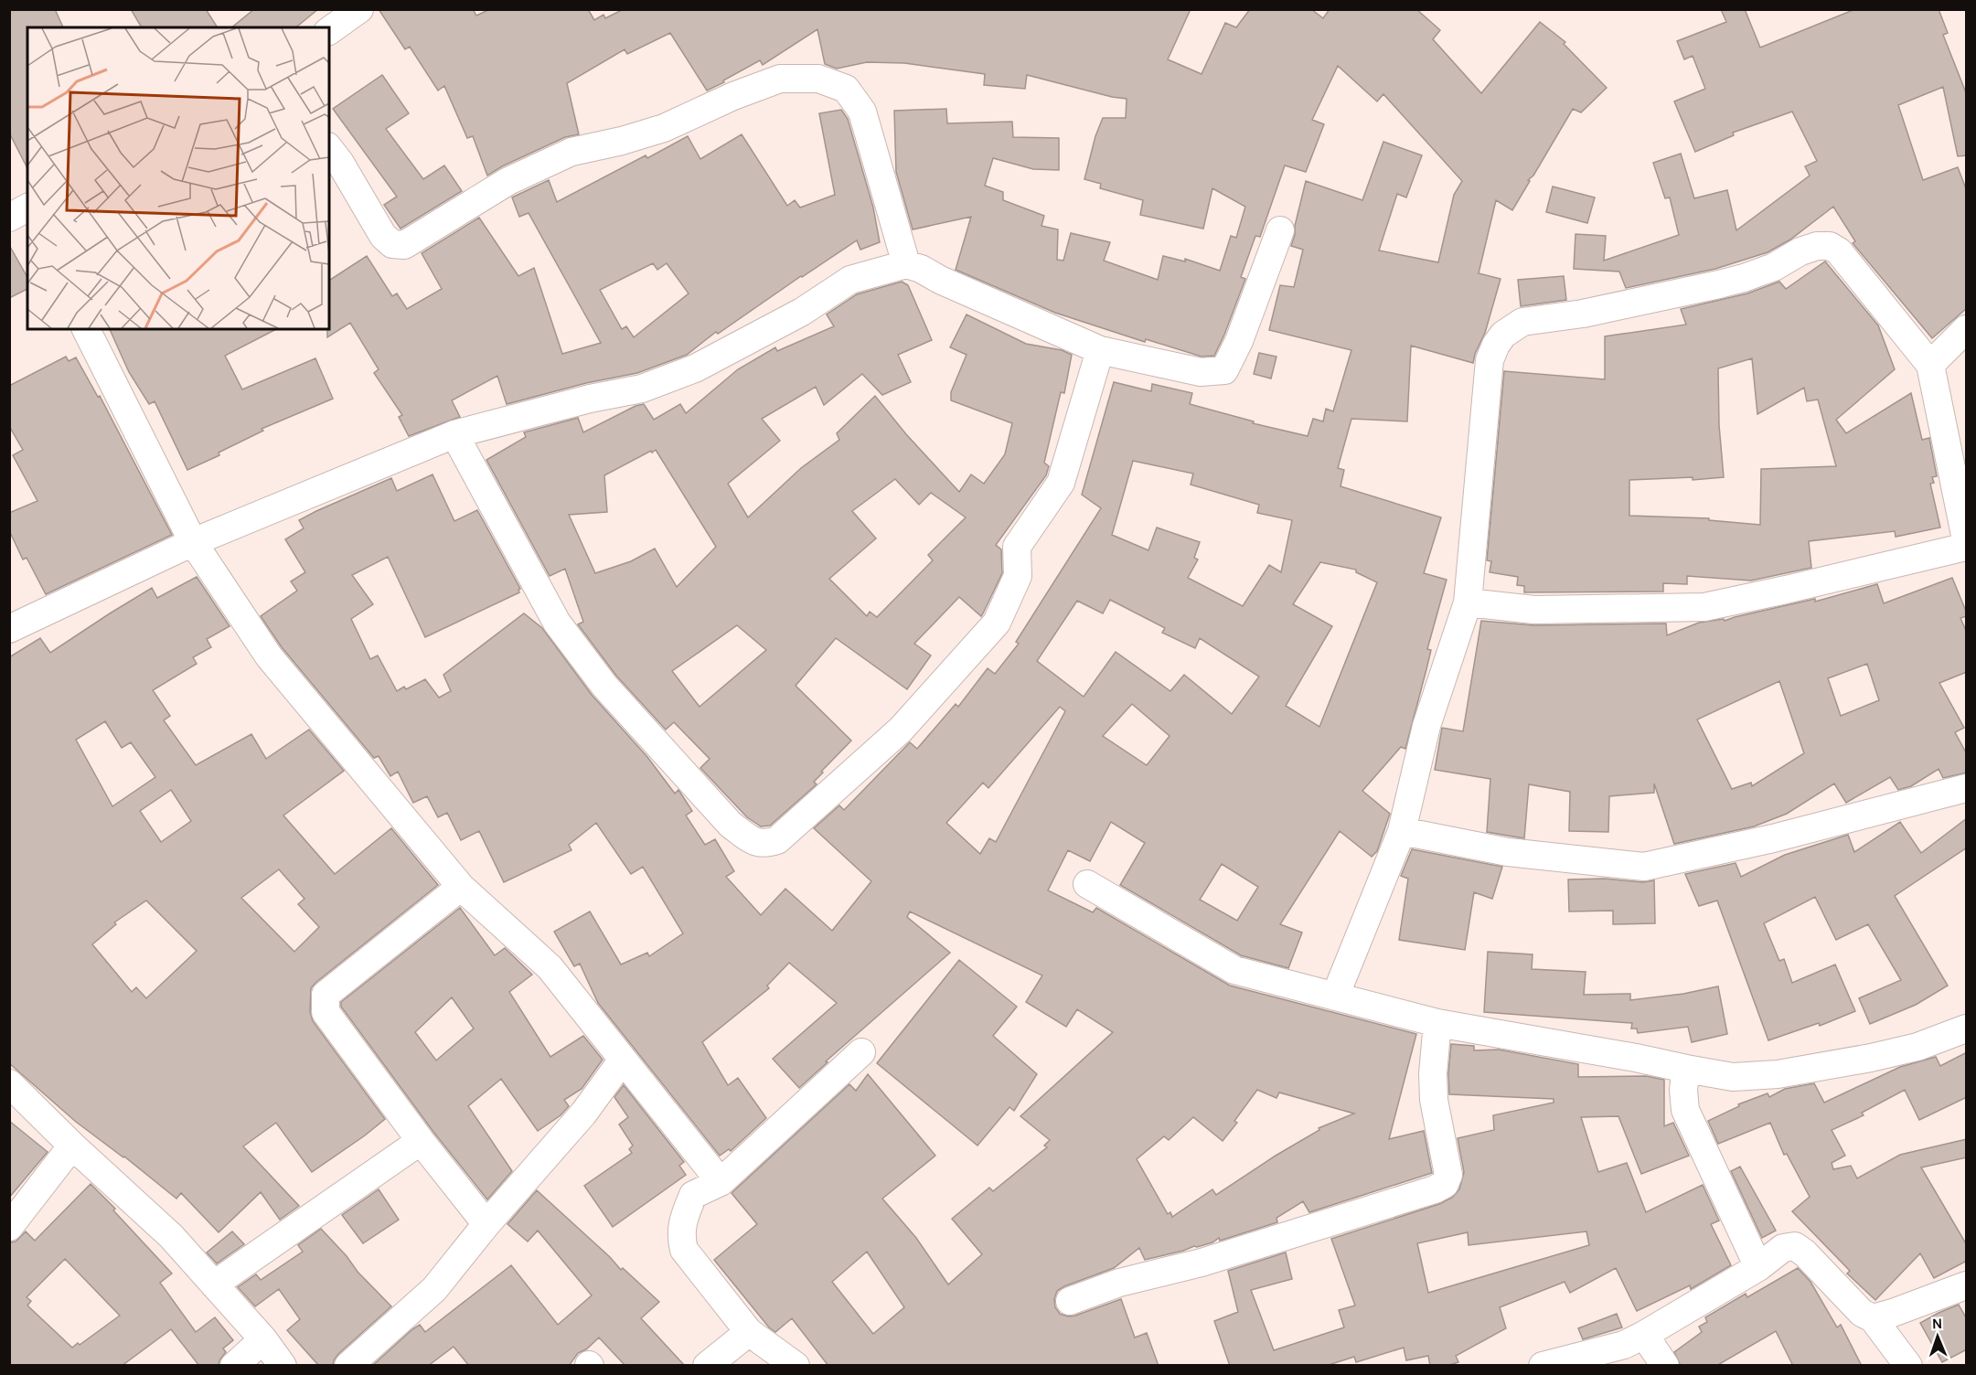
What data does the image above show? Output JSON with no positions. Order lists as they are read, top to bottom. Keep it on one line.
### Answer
{"north":"top"}
